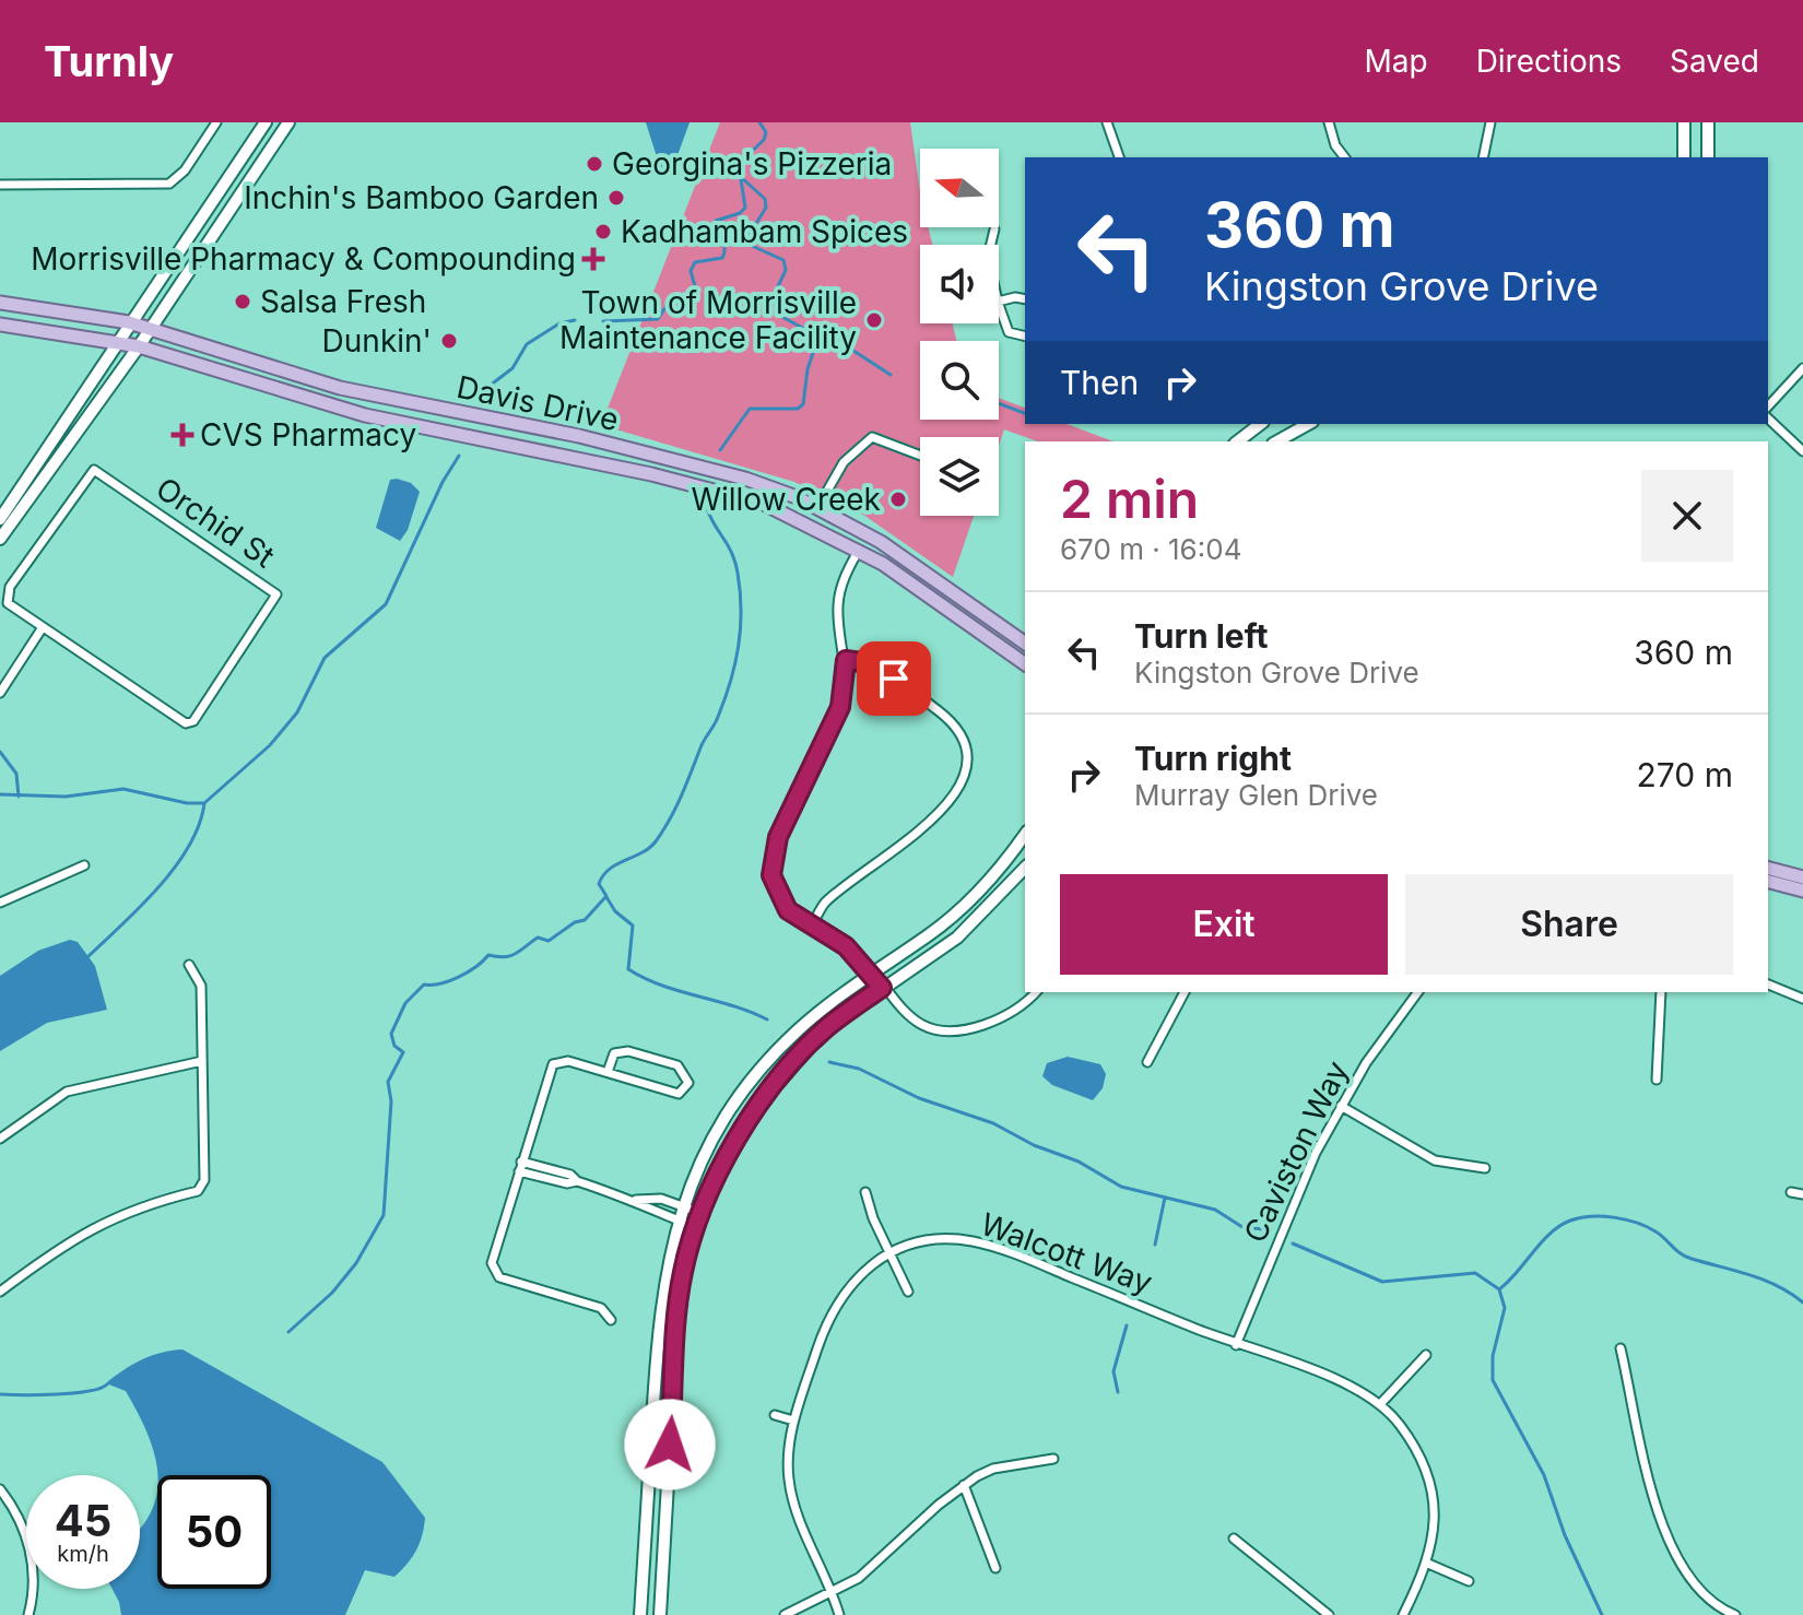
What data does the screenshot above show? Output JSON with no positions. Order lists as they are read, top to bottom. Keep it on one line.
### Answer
{"streets":{"main road":["Davis Drive"],"street":["Orchid St","Caviston Way","Walcott Way"]},"crossings":[["Caviston Way","Walcott Way"]],"places":{"other":["Georgina's Pizzeria","Inchin's Bamboo Garden","Kadhambam Spices","Salsa Fresh","Town of Morrisville Maintenance Facility","Dunkin'","Willow Creek"],"health":["Morrisville Pharmacy & Compounding","CVS Pharmacy"]},"north":"left","page":{"header":"Turnly","nav":["Map","Directions","Saved"],"turn":["360 m","Kingston Grove Drive"],"then":"Then","heading":["2 min","670 m · 16:04"],"list":[{"name":"Turn left","note":"Kingston Grove Drive","value":"360 m"},{"name":"Turn right","note":"Murray Glen Drive","value":"270 m"}],"buttons":["Exit","Share"],"speed":"45 km/h","limit":"50"}}
